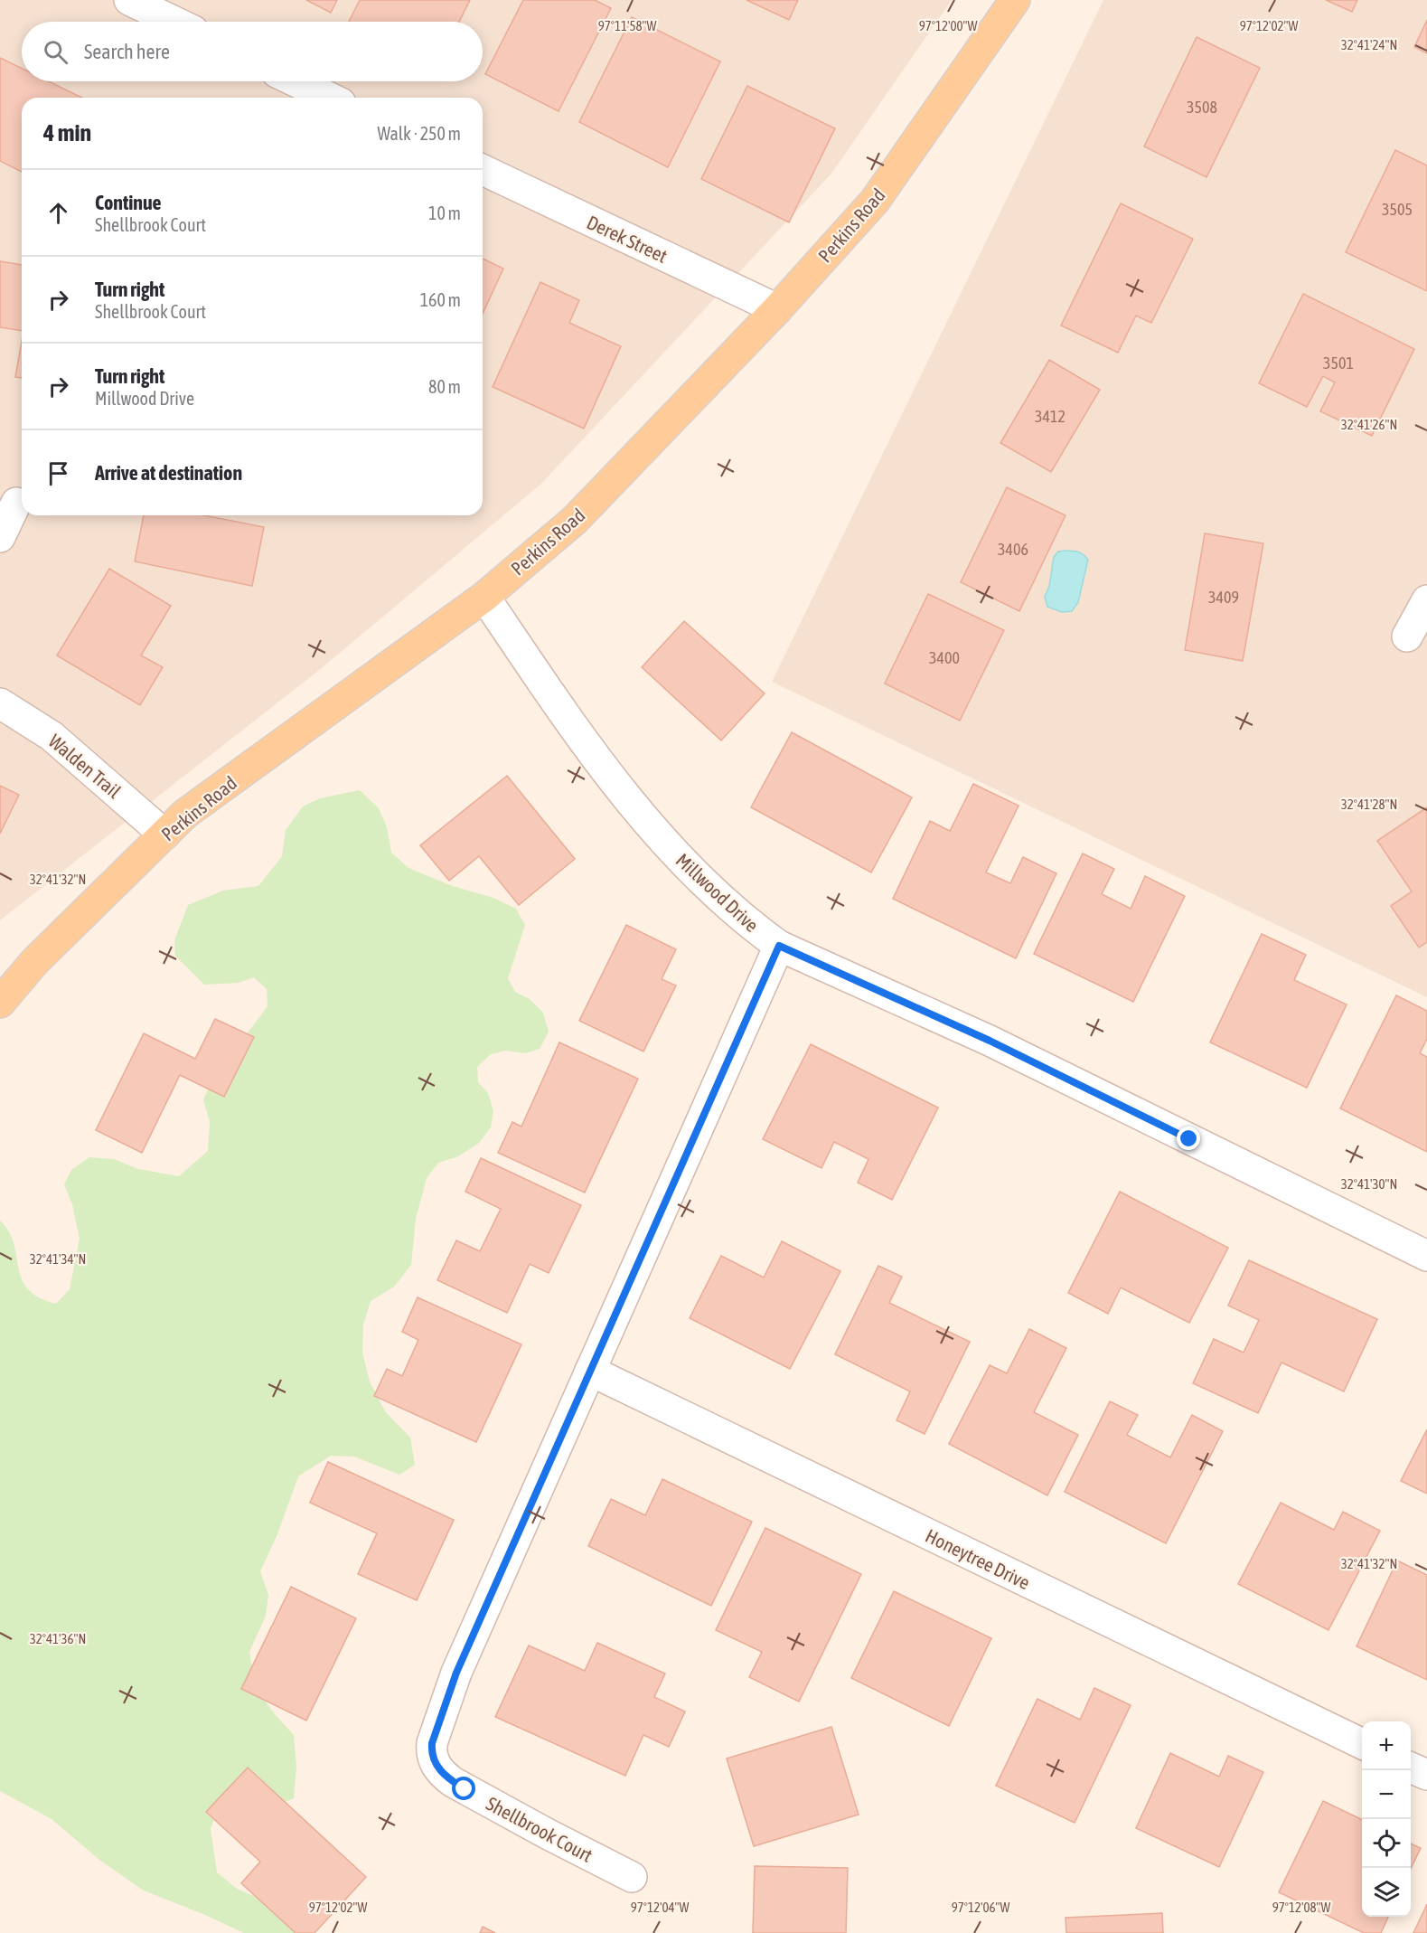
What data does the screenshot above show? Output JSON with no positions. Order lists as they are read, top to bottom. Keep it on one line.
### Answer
{"streets":{"main road":["Perkins Road"],"street":["Derek Street","Walden Trail","Millwood Drive","Honeytree Drive","Shellbrook Court"]},"crossings":[["Perkins Road","Derek Street"],["Perkins Road","Walden Trail"],["Perkins Road","Millwood Drive"],["Millwood Drive","Shellbrook Court"],["Honeytree Drive","Shellbrook Court"]],"house_numbers":["3508","3505","3501","3412","3406","3409","3400"],"page":{"search":"Search here","heading":["4 min","Walk · 250 m"],"list":[["Continue","Shellbrook Court","10 m"],["Turn right","Shellbrook Court","160 m"],["Turn right","Millwood Drive","80 m"],"Arrive at destination"],"map_buttons":["+","−"]},"coordinates":["97°11'58\"W","97°12'00\"W","97°12'02\"W","32°41'24\"N","32°41'26\"N","32°41'28\"N","32°41'32\"N","32°41'30\"N","32°41'34\"N","32°41'36\"N","97°12'04\"W","97°12'06\"W","97°12'08\"W"]}
